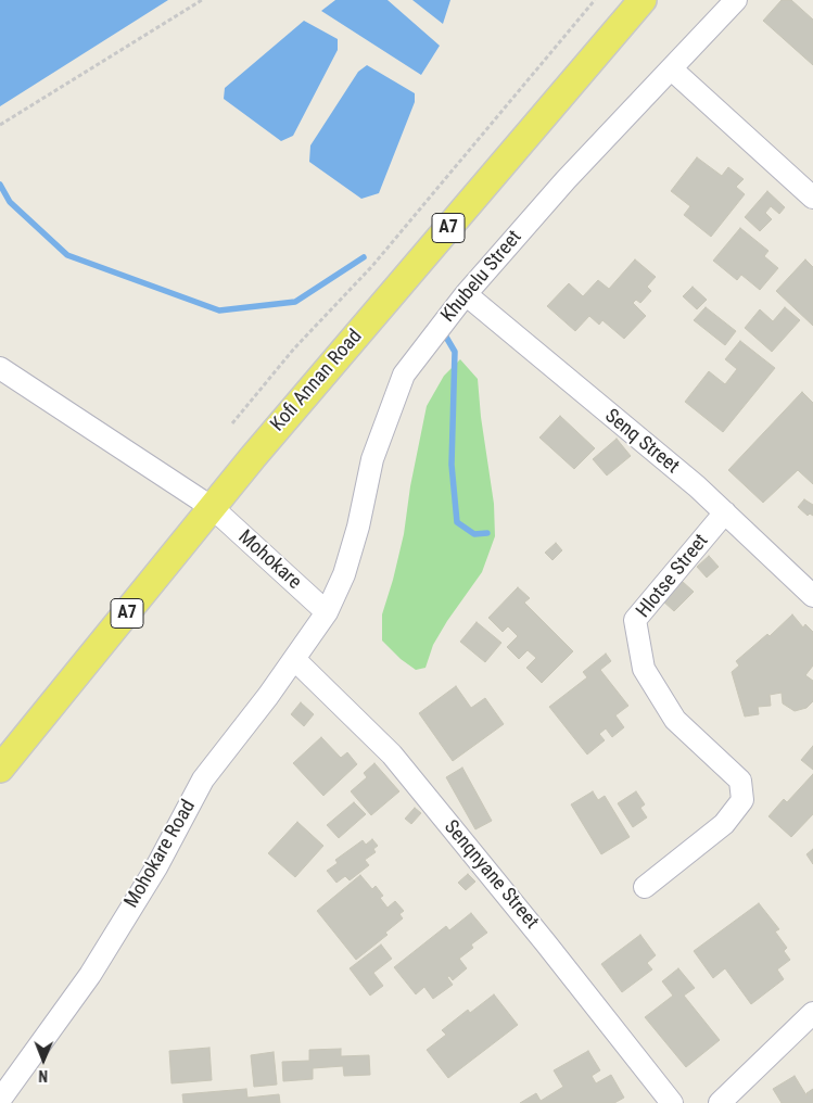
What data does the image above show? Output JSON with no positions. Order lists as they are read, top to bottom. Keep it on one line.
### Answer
{"streets":{"main road":["A7","Kofi Annan Road"],"street":["Khubelu Street","Senq Street","Mohokare","Hlotse Street","Mohokare Road","Senqnyane Street"]},"crossings":[["Khubelu Street","Senq Street"],["Khubelu Street","Mohokare"],["Khubelu Street","Mohokare Road"],["Kofi Annan Road","Mohokare"],["Senq Street","Hlotse Street"],["Mohokare","Mohokare Road"],["Mohokare Road","Senqnyane Street"]],"north":"bottom"}
